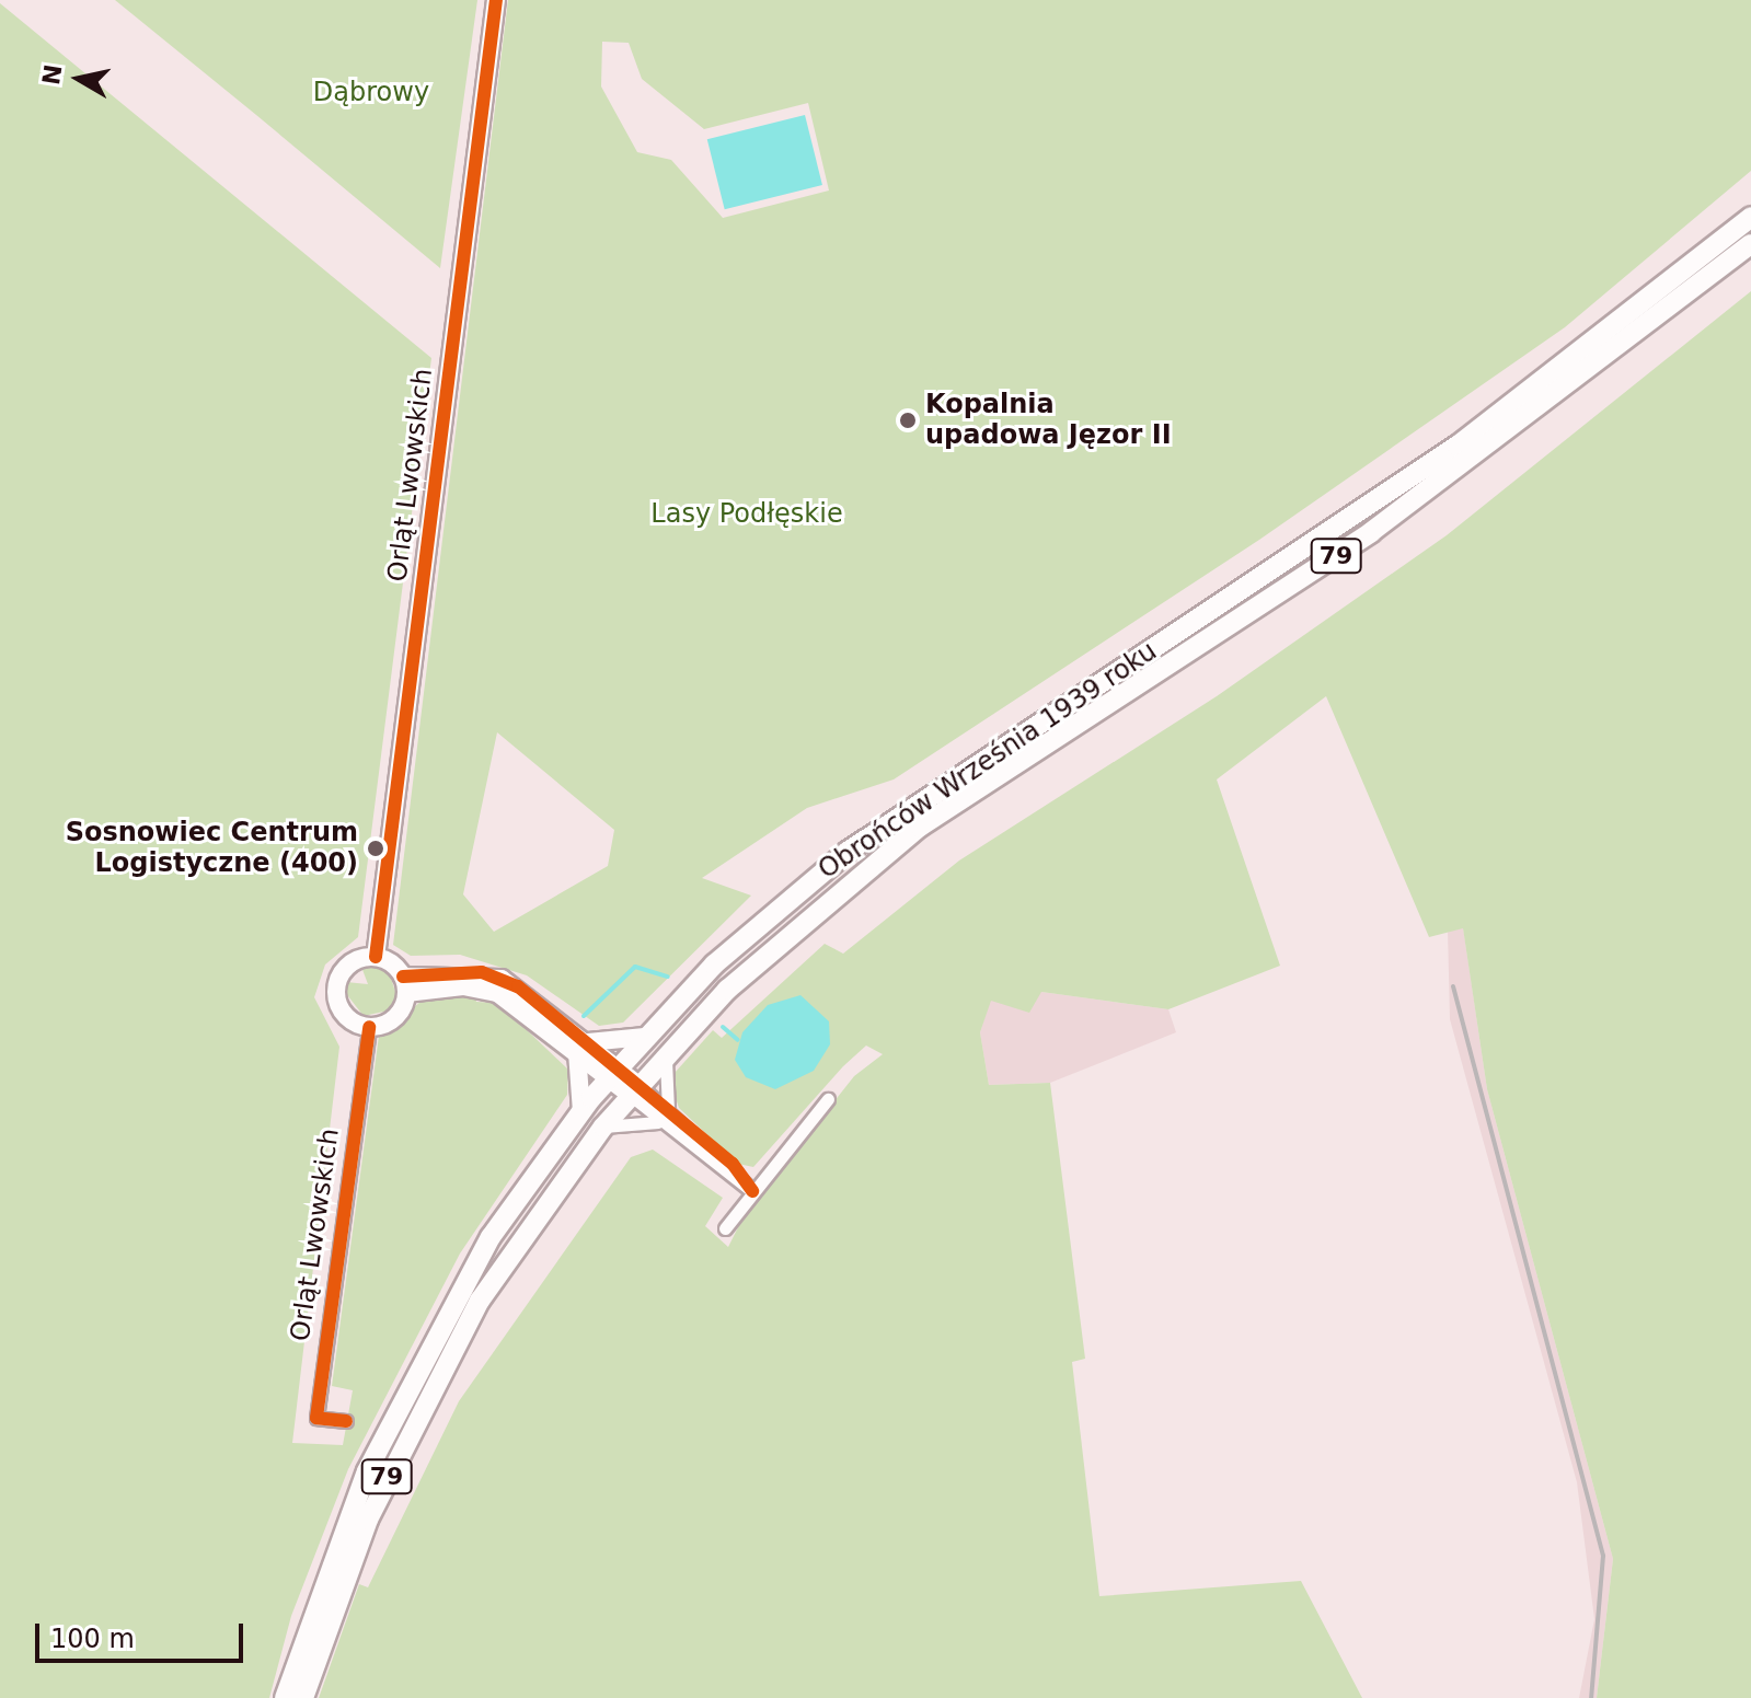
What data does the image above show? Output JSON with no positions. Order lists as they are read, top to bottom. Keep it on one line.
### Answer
{"streets":{"main road":["79","Obrońców Września 1939 roku"],"street":["Orląt Lwowskich"]},"parks":["Dąbrowy","Lasy Podłęskie"],"places":["Kopalnia upadowa Jęzor II","Sosnowiec Centrum Logistyczne (400)"],"scale_bar":"100 m","north":"left"}
